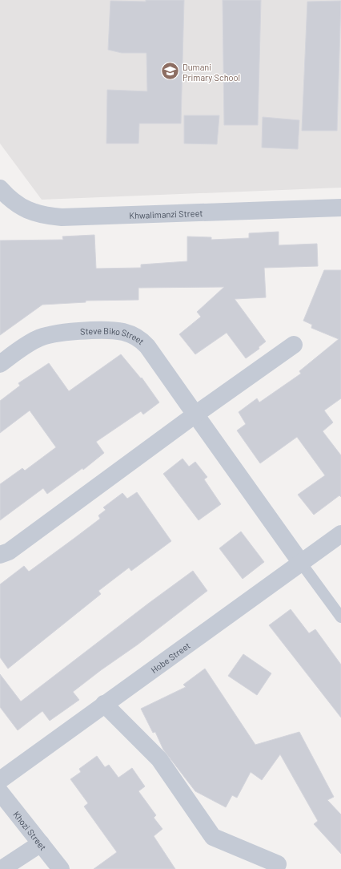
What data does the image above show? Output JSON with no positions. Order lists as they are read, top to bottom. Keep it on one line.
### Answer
{"streets":{"street":["Khwalimanzi Street","Steve Biko Street","Hobe Street","Khozi Street"]},"crossings":[["Steve Biko Street","Hobe Street"]],"places":{"school or university":["Dumani Primary School"]}}
